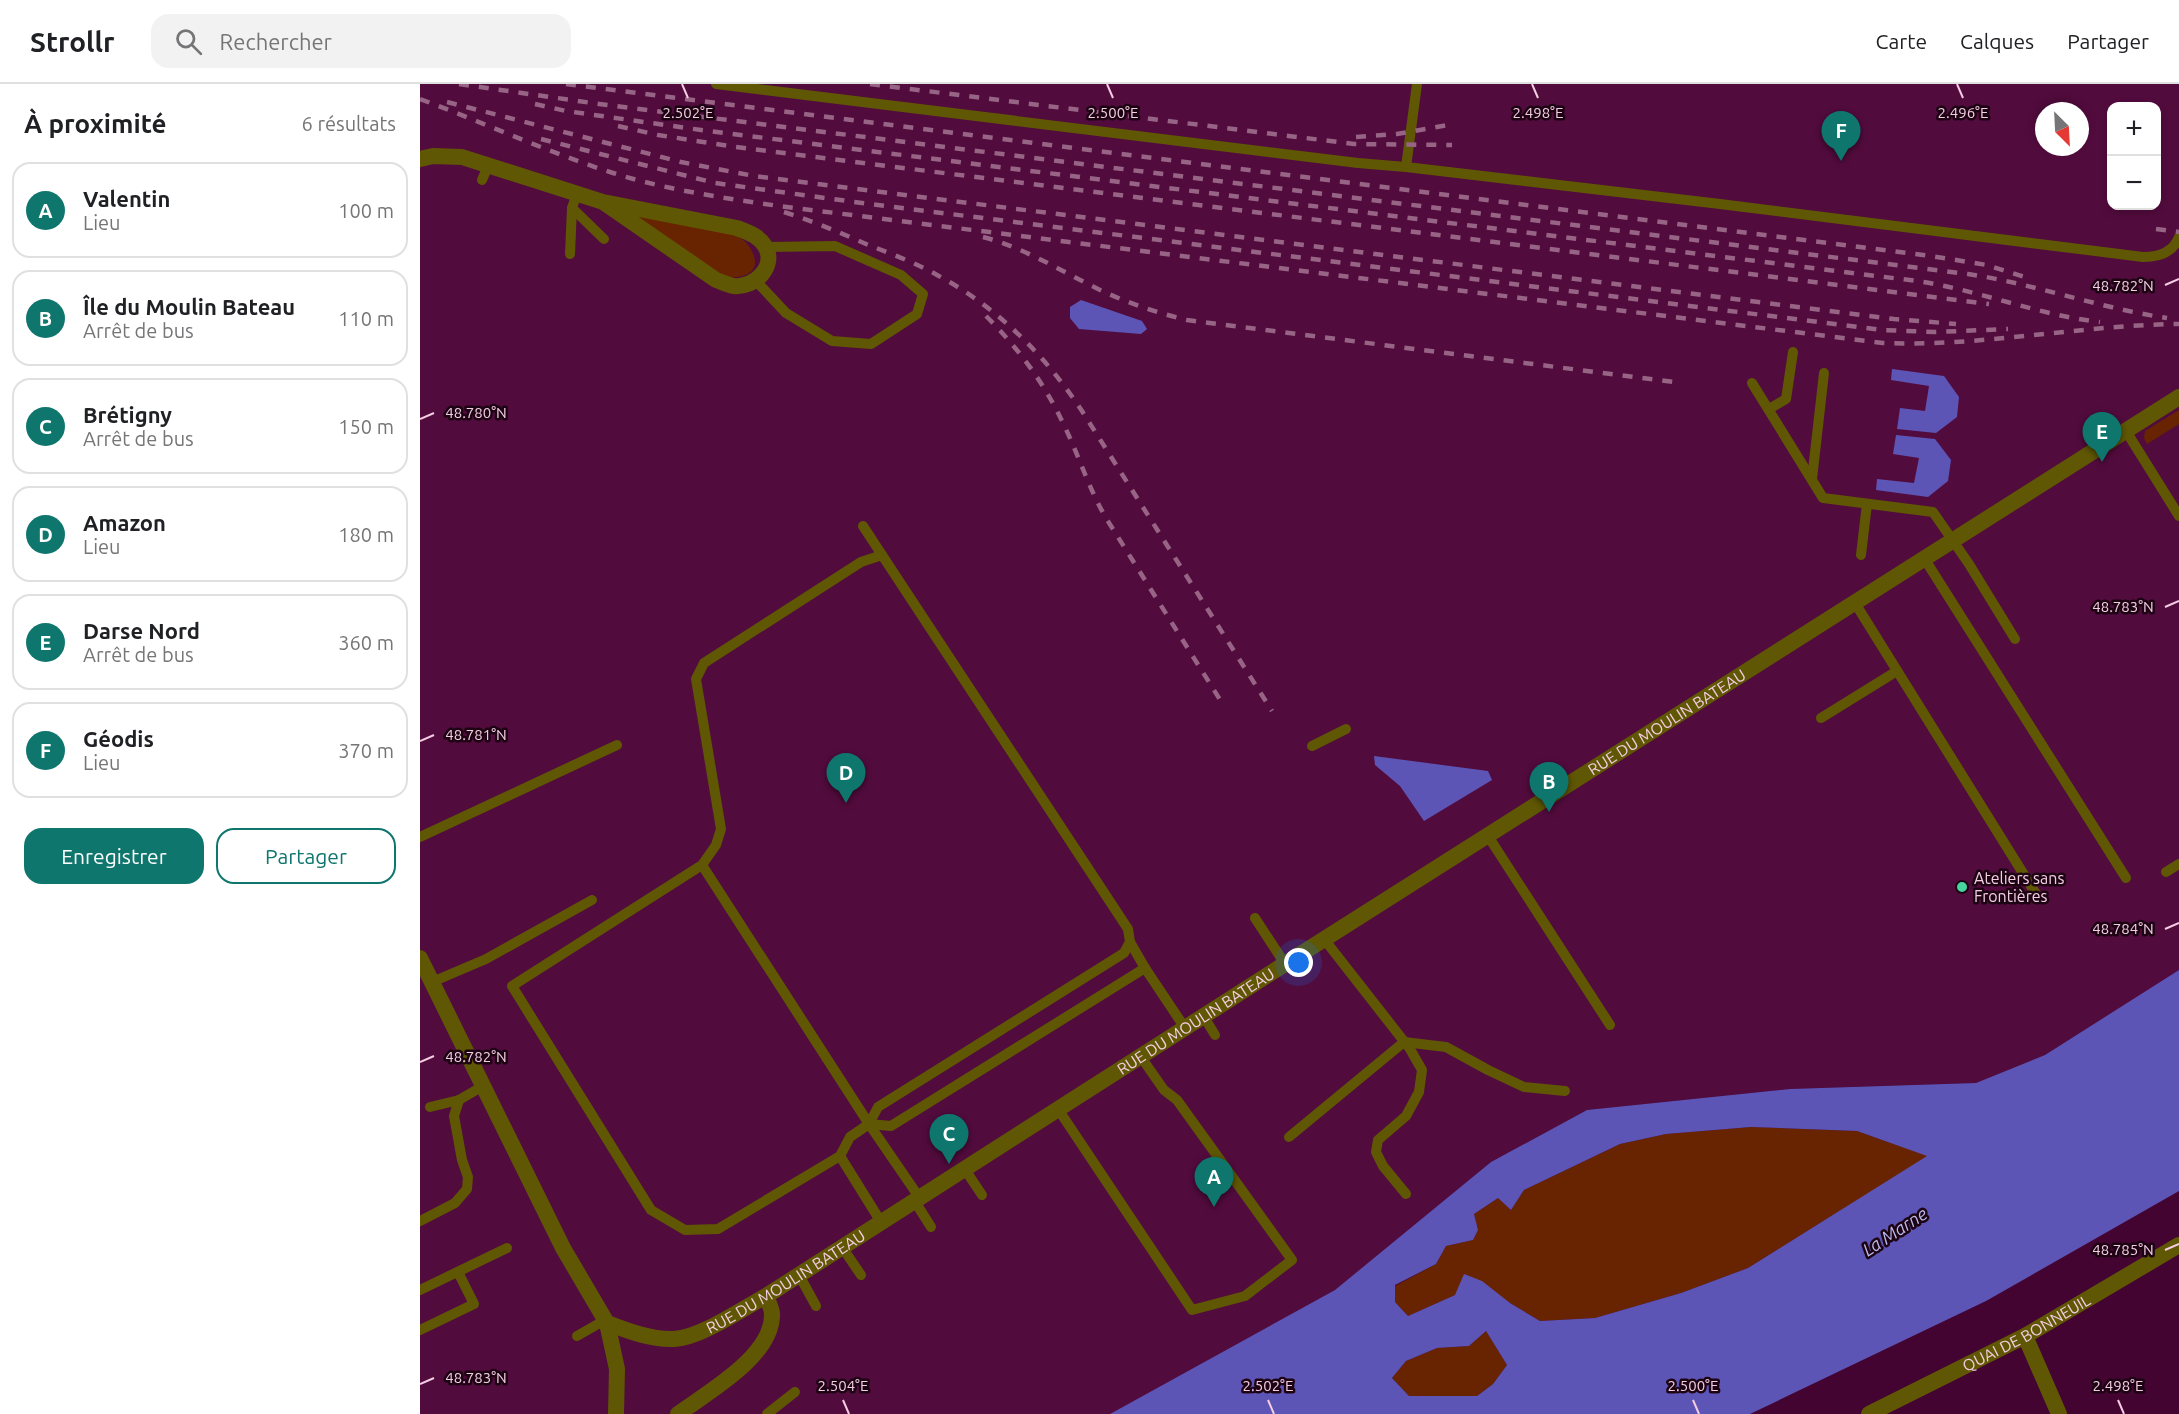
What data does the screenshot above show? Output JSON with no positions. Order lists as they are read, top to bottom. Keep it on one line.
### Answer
{"streets":{"street":["RUE DU MOULIN BATEAU","QUAI DE BONNEUIL"]},"water":["La Marne"],"places":["Ateliers sans Frontières"],"north":"bottom right","page":{"header":"Strollr","search":"Rechercher","nav":["Carte","Calques","Partager"],"heading":["À proximité","6 résultats"],"map_buttons":["+","−"],"pins":["F","E","D","B","C","A"],"list":[{"mark":"A","name":"Valentin","note":"Lieu","value":"100 m"},{"mark":"B","name":"Île du Moulin Bateau","note":"Arrêt de bus","value":"110 m"},{"mark":"C","name":"Brétigny","note":"Arrêt de bus","value":"150 m"},{"mark":"D","name":"Amazon","note":"Lieu","value":"180 m"},{"mark":"E","name":"Darse Nord","note":"Arrêt de bus","value":"360 m"},{"mark":"F","name":"Géodis","note":"Lieu","value":"370 m"}],"buttons":["Enregistrer","Partager"]},"coordinates":["2.502°E","2.500°E","2.498°E","2.496°E","48.782°N","48.780°N","48.783°N","48.781°N","48.784°N","48.785°N","2.504°E"]}
